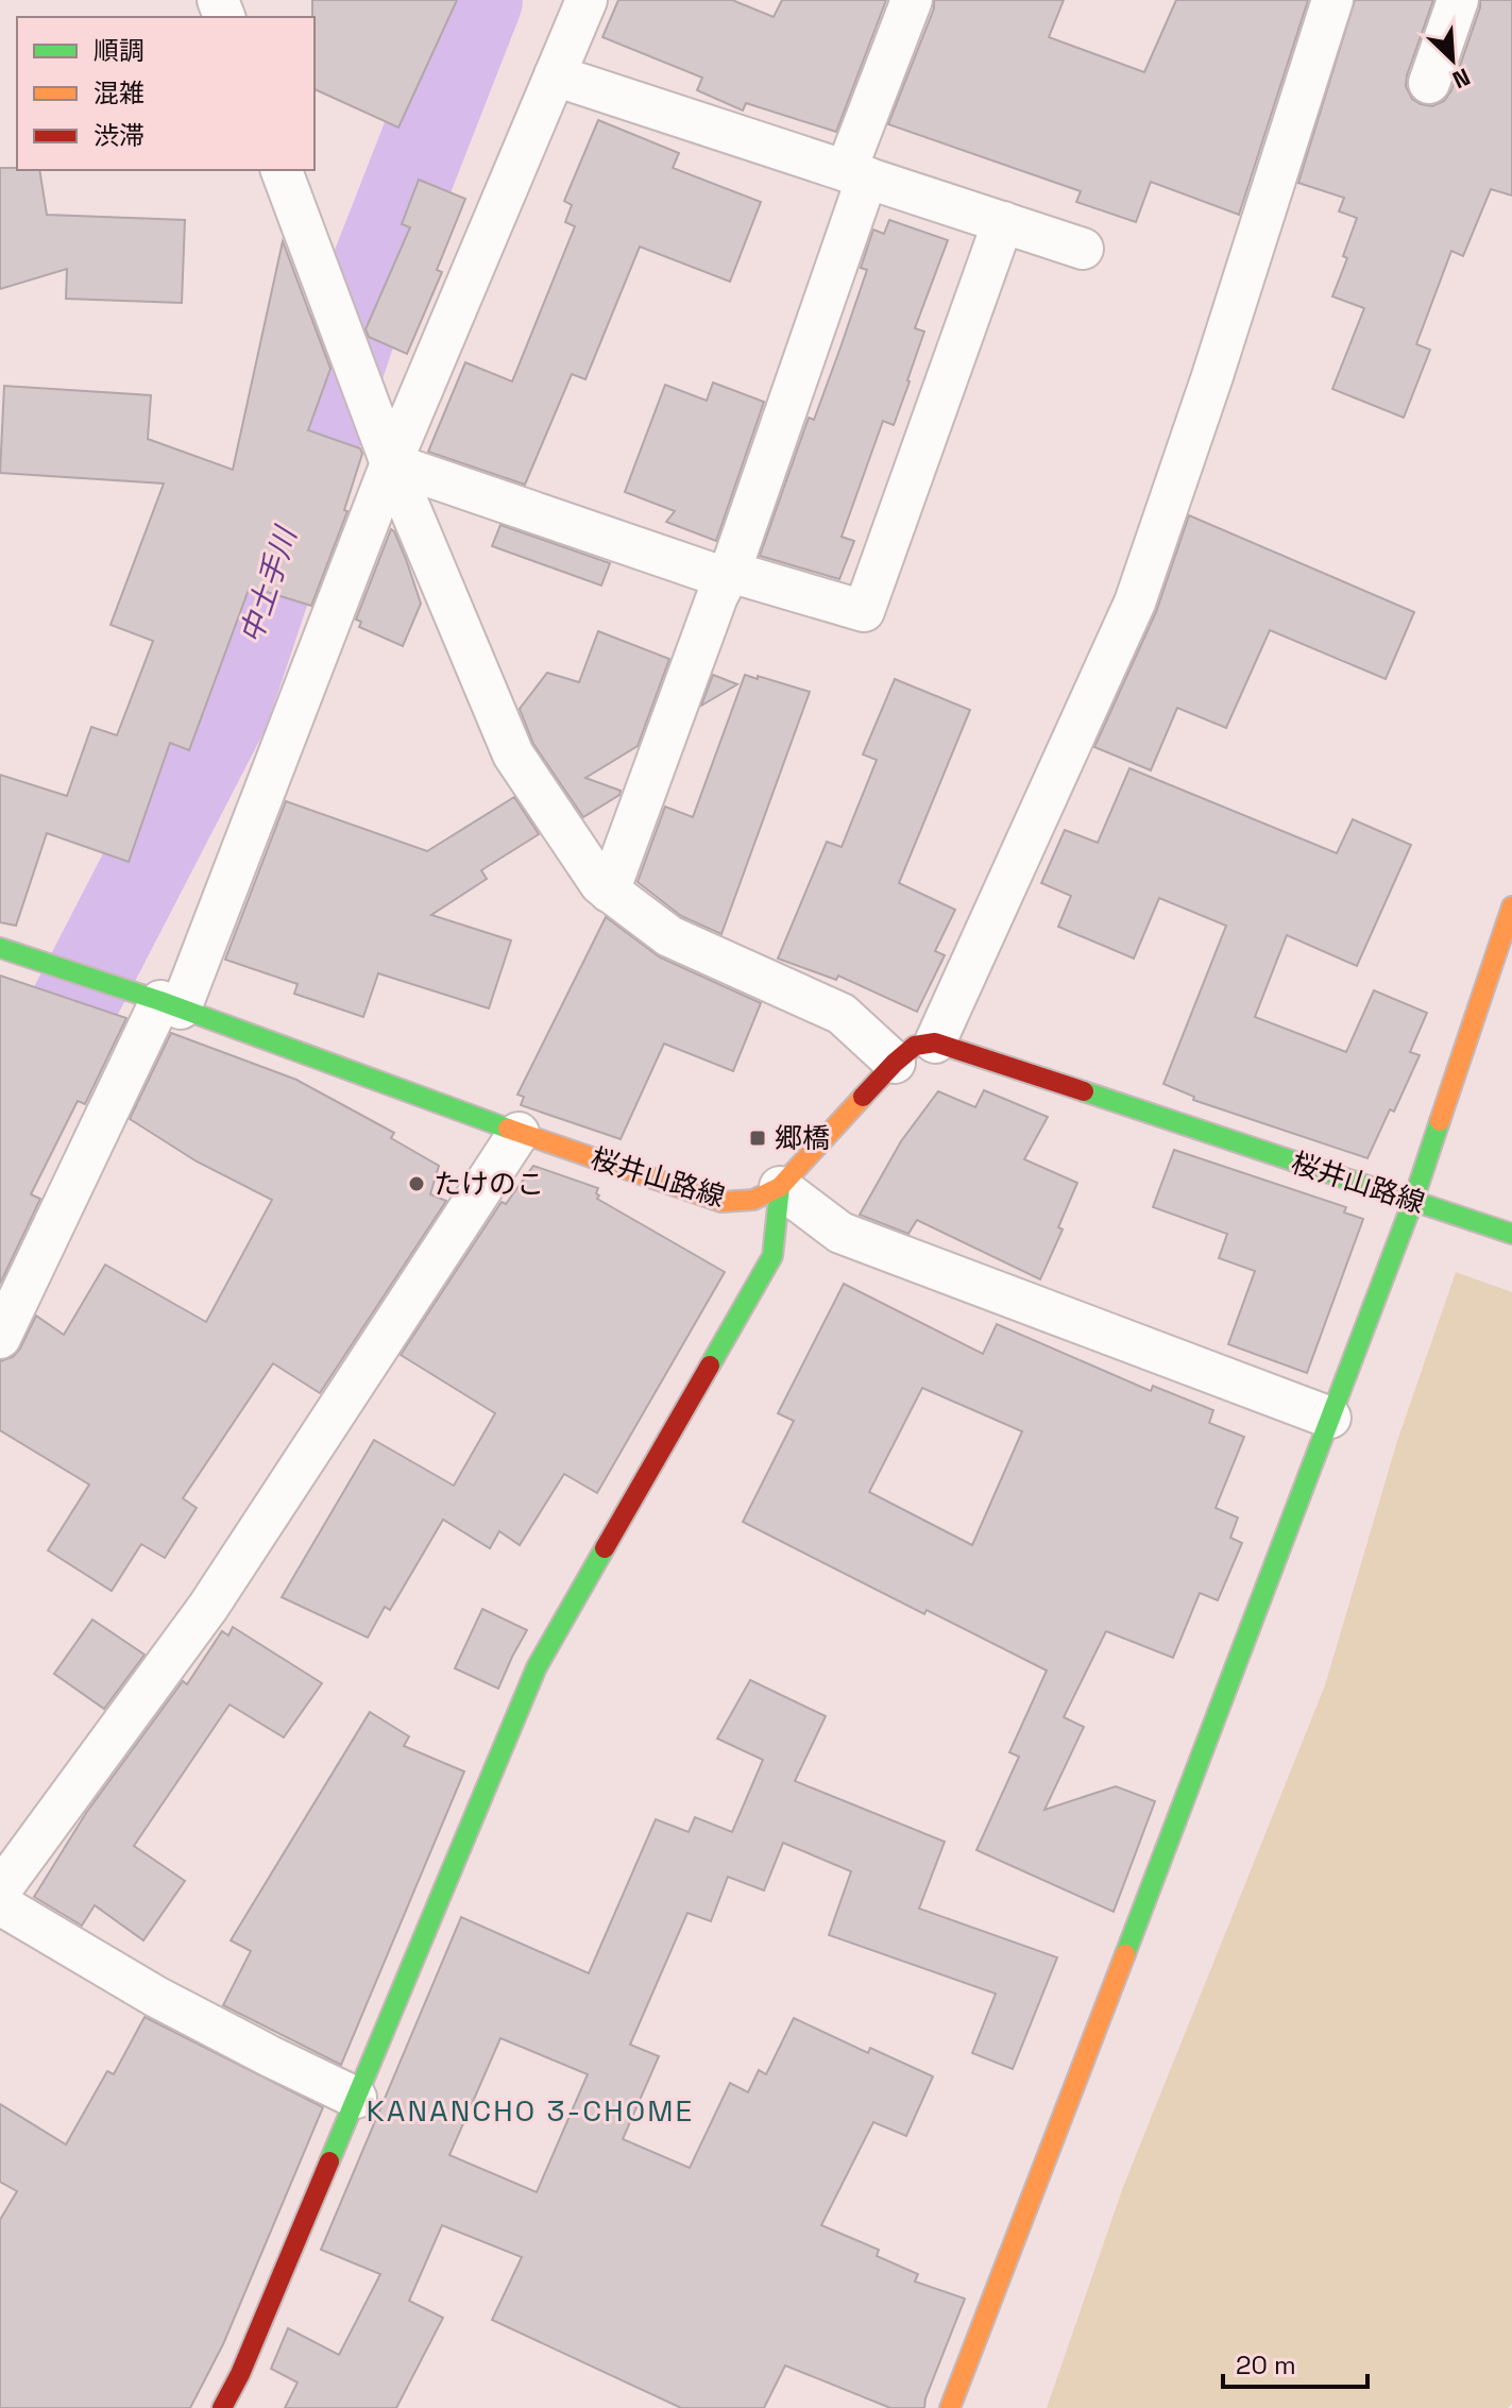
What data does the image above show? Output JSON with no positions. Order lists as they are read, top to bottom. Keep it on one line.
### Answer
{"streets":{"street":["桜井山路線"]},"districts":["KANANCHO 3-CHOME"],"water":["中土手川"],"places":{"transit":["郷橋"],"other":["たけのこ"]},"legend":["順調","混雑","渋滞"],"scale_bar":"20 m","north":"bottom right"}
